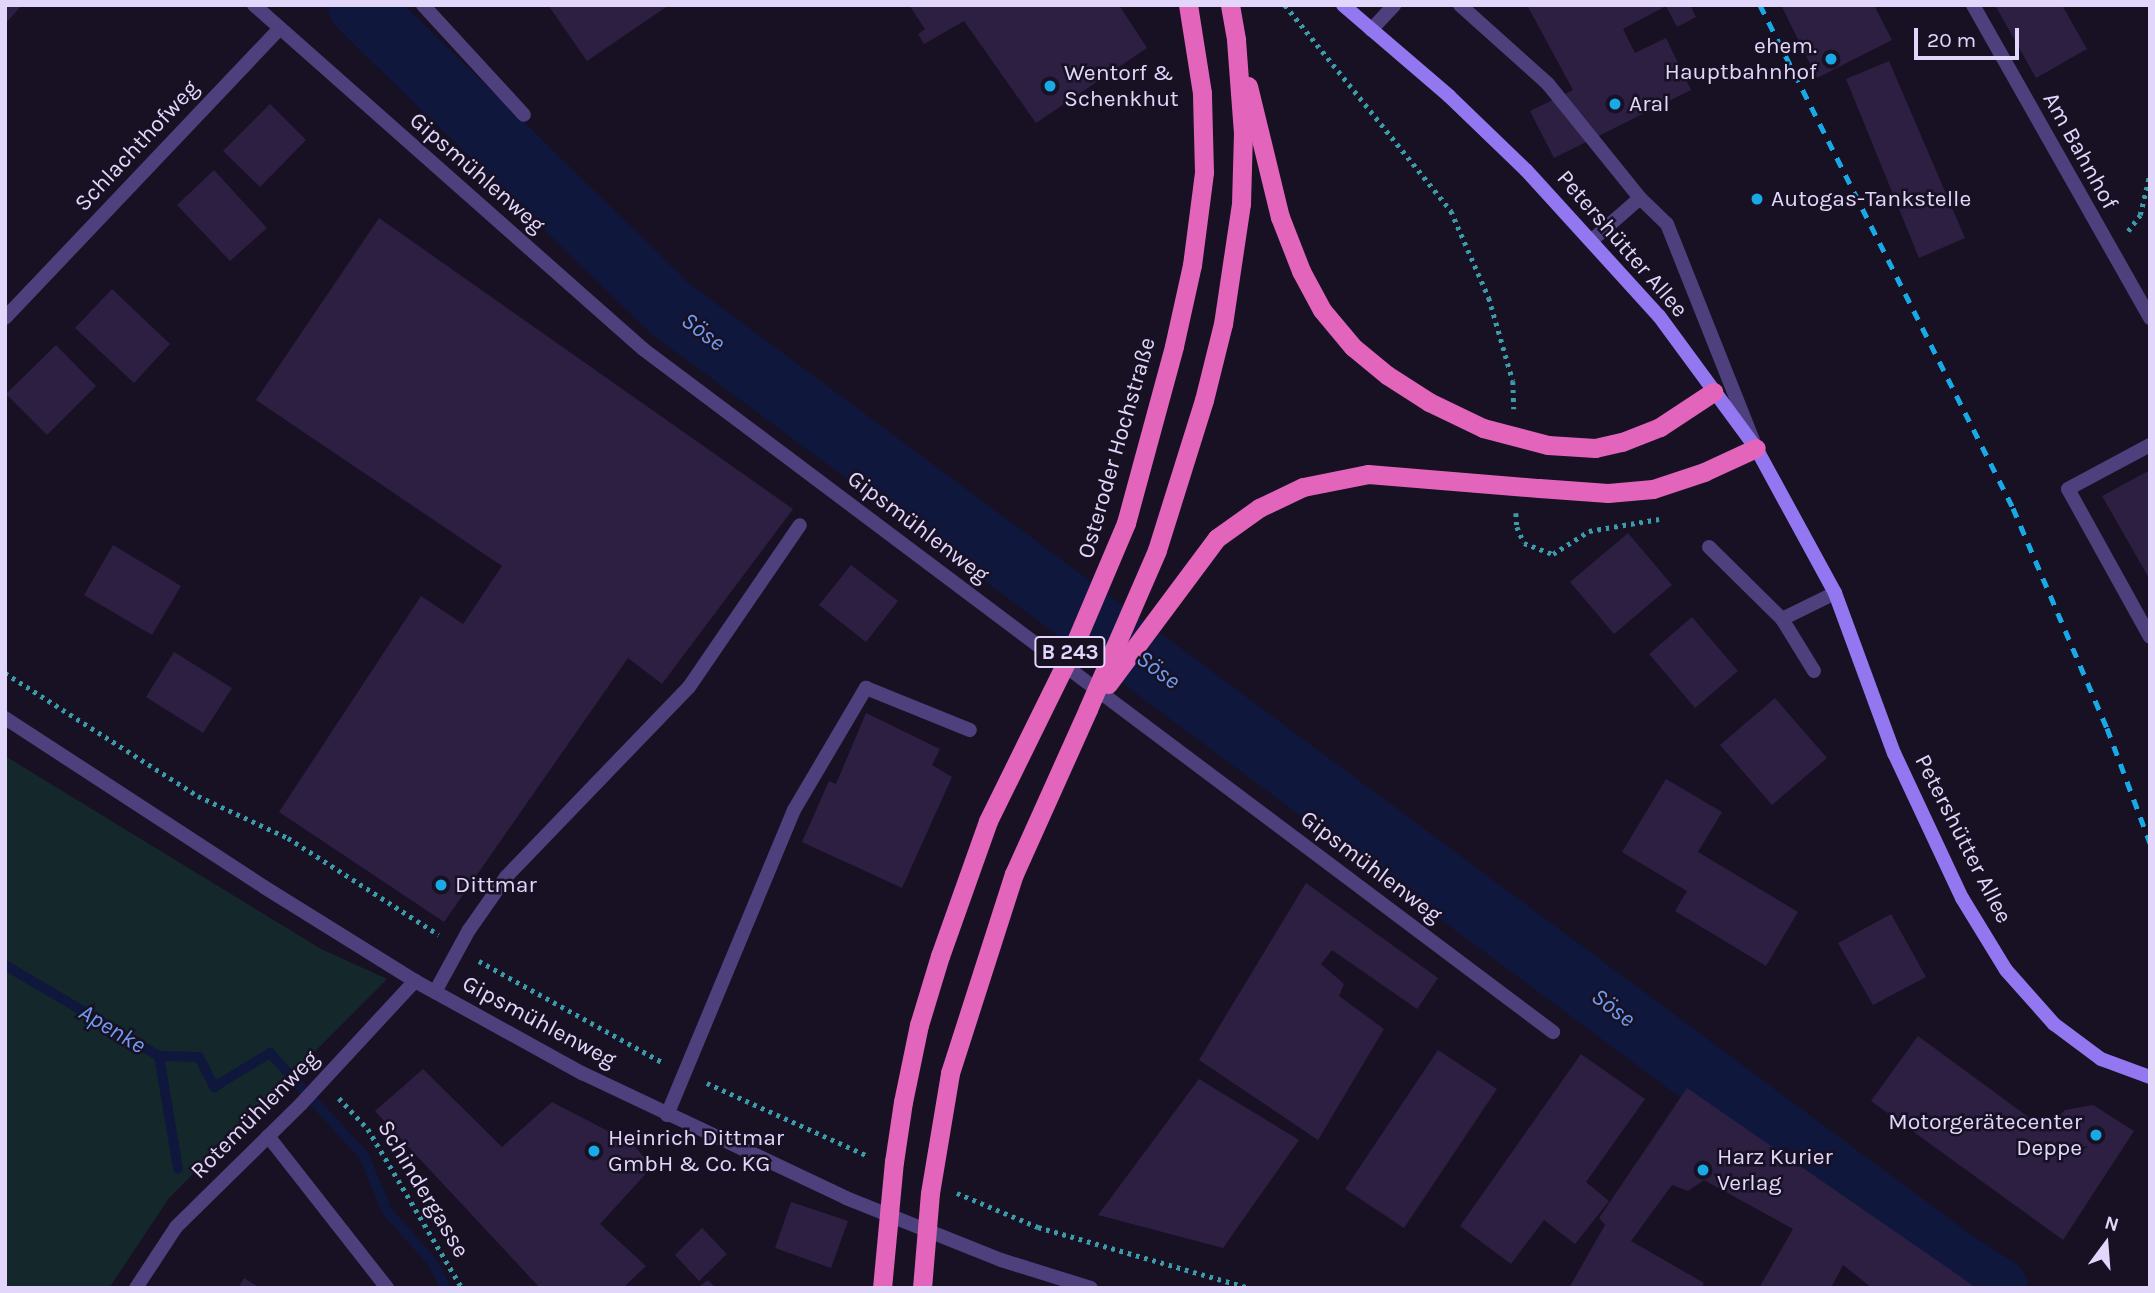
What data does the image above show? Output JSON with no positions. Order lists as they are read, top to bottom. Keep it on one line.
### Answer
{"streets":{"highway":["Osteroder Hochstraße","B 243"],"main road":["Petershütter Allee"],"street":["Schlachthofweg","Am Bahnhof","Gipsmühlenweg","Rotemühlenweg"],"path":["Schindergasse"]},"crossings":[["Schlachthofweg","Gipsmühlenweg"],["Gipsmühlenweg","Rotemühlenweg"],["Rotemühlenweg","Schindergasse"]],"water":["Söse","Apenke"],"places":["ehem. Hauptbahnhof","Wentorf & Schenkhut","Aral","Autogas-Tankstelle","Dittmar","Motorgerätecenter Deppe","Heinrich Dittmar GmbH & Co. KG","Harz Kurier Verlag"],"scale_bar":"20 m","north":"top"}
